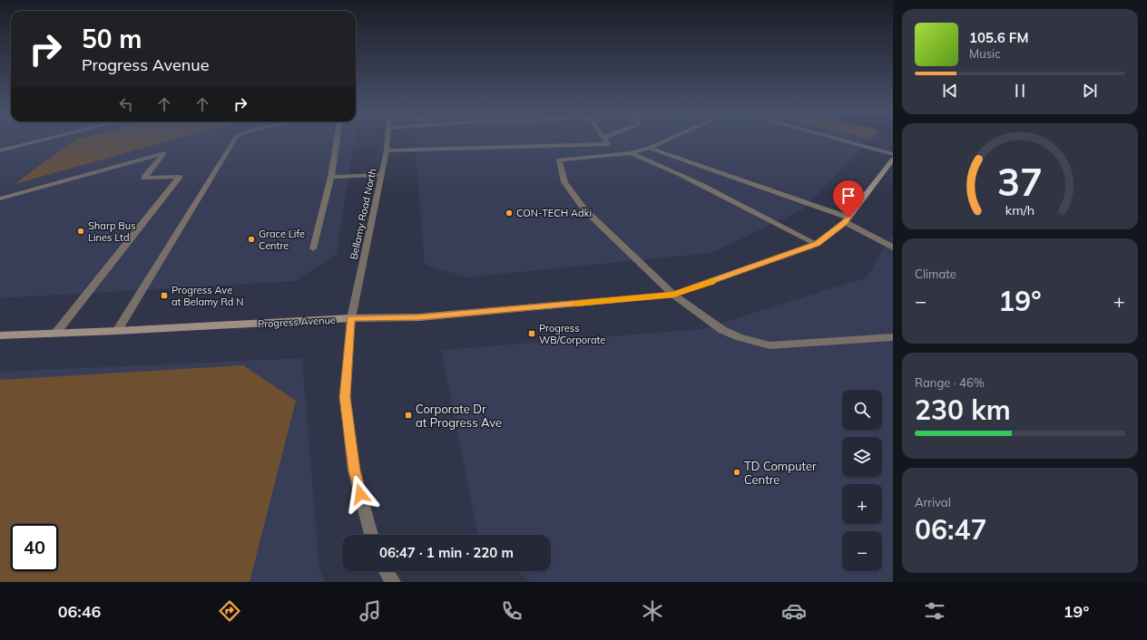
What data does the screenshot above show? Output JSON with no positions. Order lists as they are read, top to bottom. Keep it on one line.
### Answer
{"streets":{"main road":["Progress Avenue"],"street":["Bellamy Road North"]},"crossings":[["Bellamy Road North","Progress Avenue"]],"places":{"other":["CON-TECH Adki","Sharp Bus Lines Ltd","Grace Life Centre","TD Computer Centre"],"transit":["Progress Ave at Belamy Rd N","Progress WB/Corporate","Corporate Dr at Progress Ave"]},"page":{"turn":["50 m","Progress Avenue"],"song":["105.6 FM","Music"],"tile":["Climate",["Range · 46%","230 km"],["Arrival","06:47"]],"heat":["−","19°","+"],"map_buttons":["+","−"],"limit":"40","trip":"06:47 · 1 min · 220 m","tabs":["06:46","19°"],"gauge":["37","km/h"]}}
